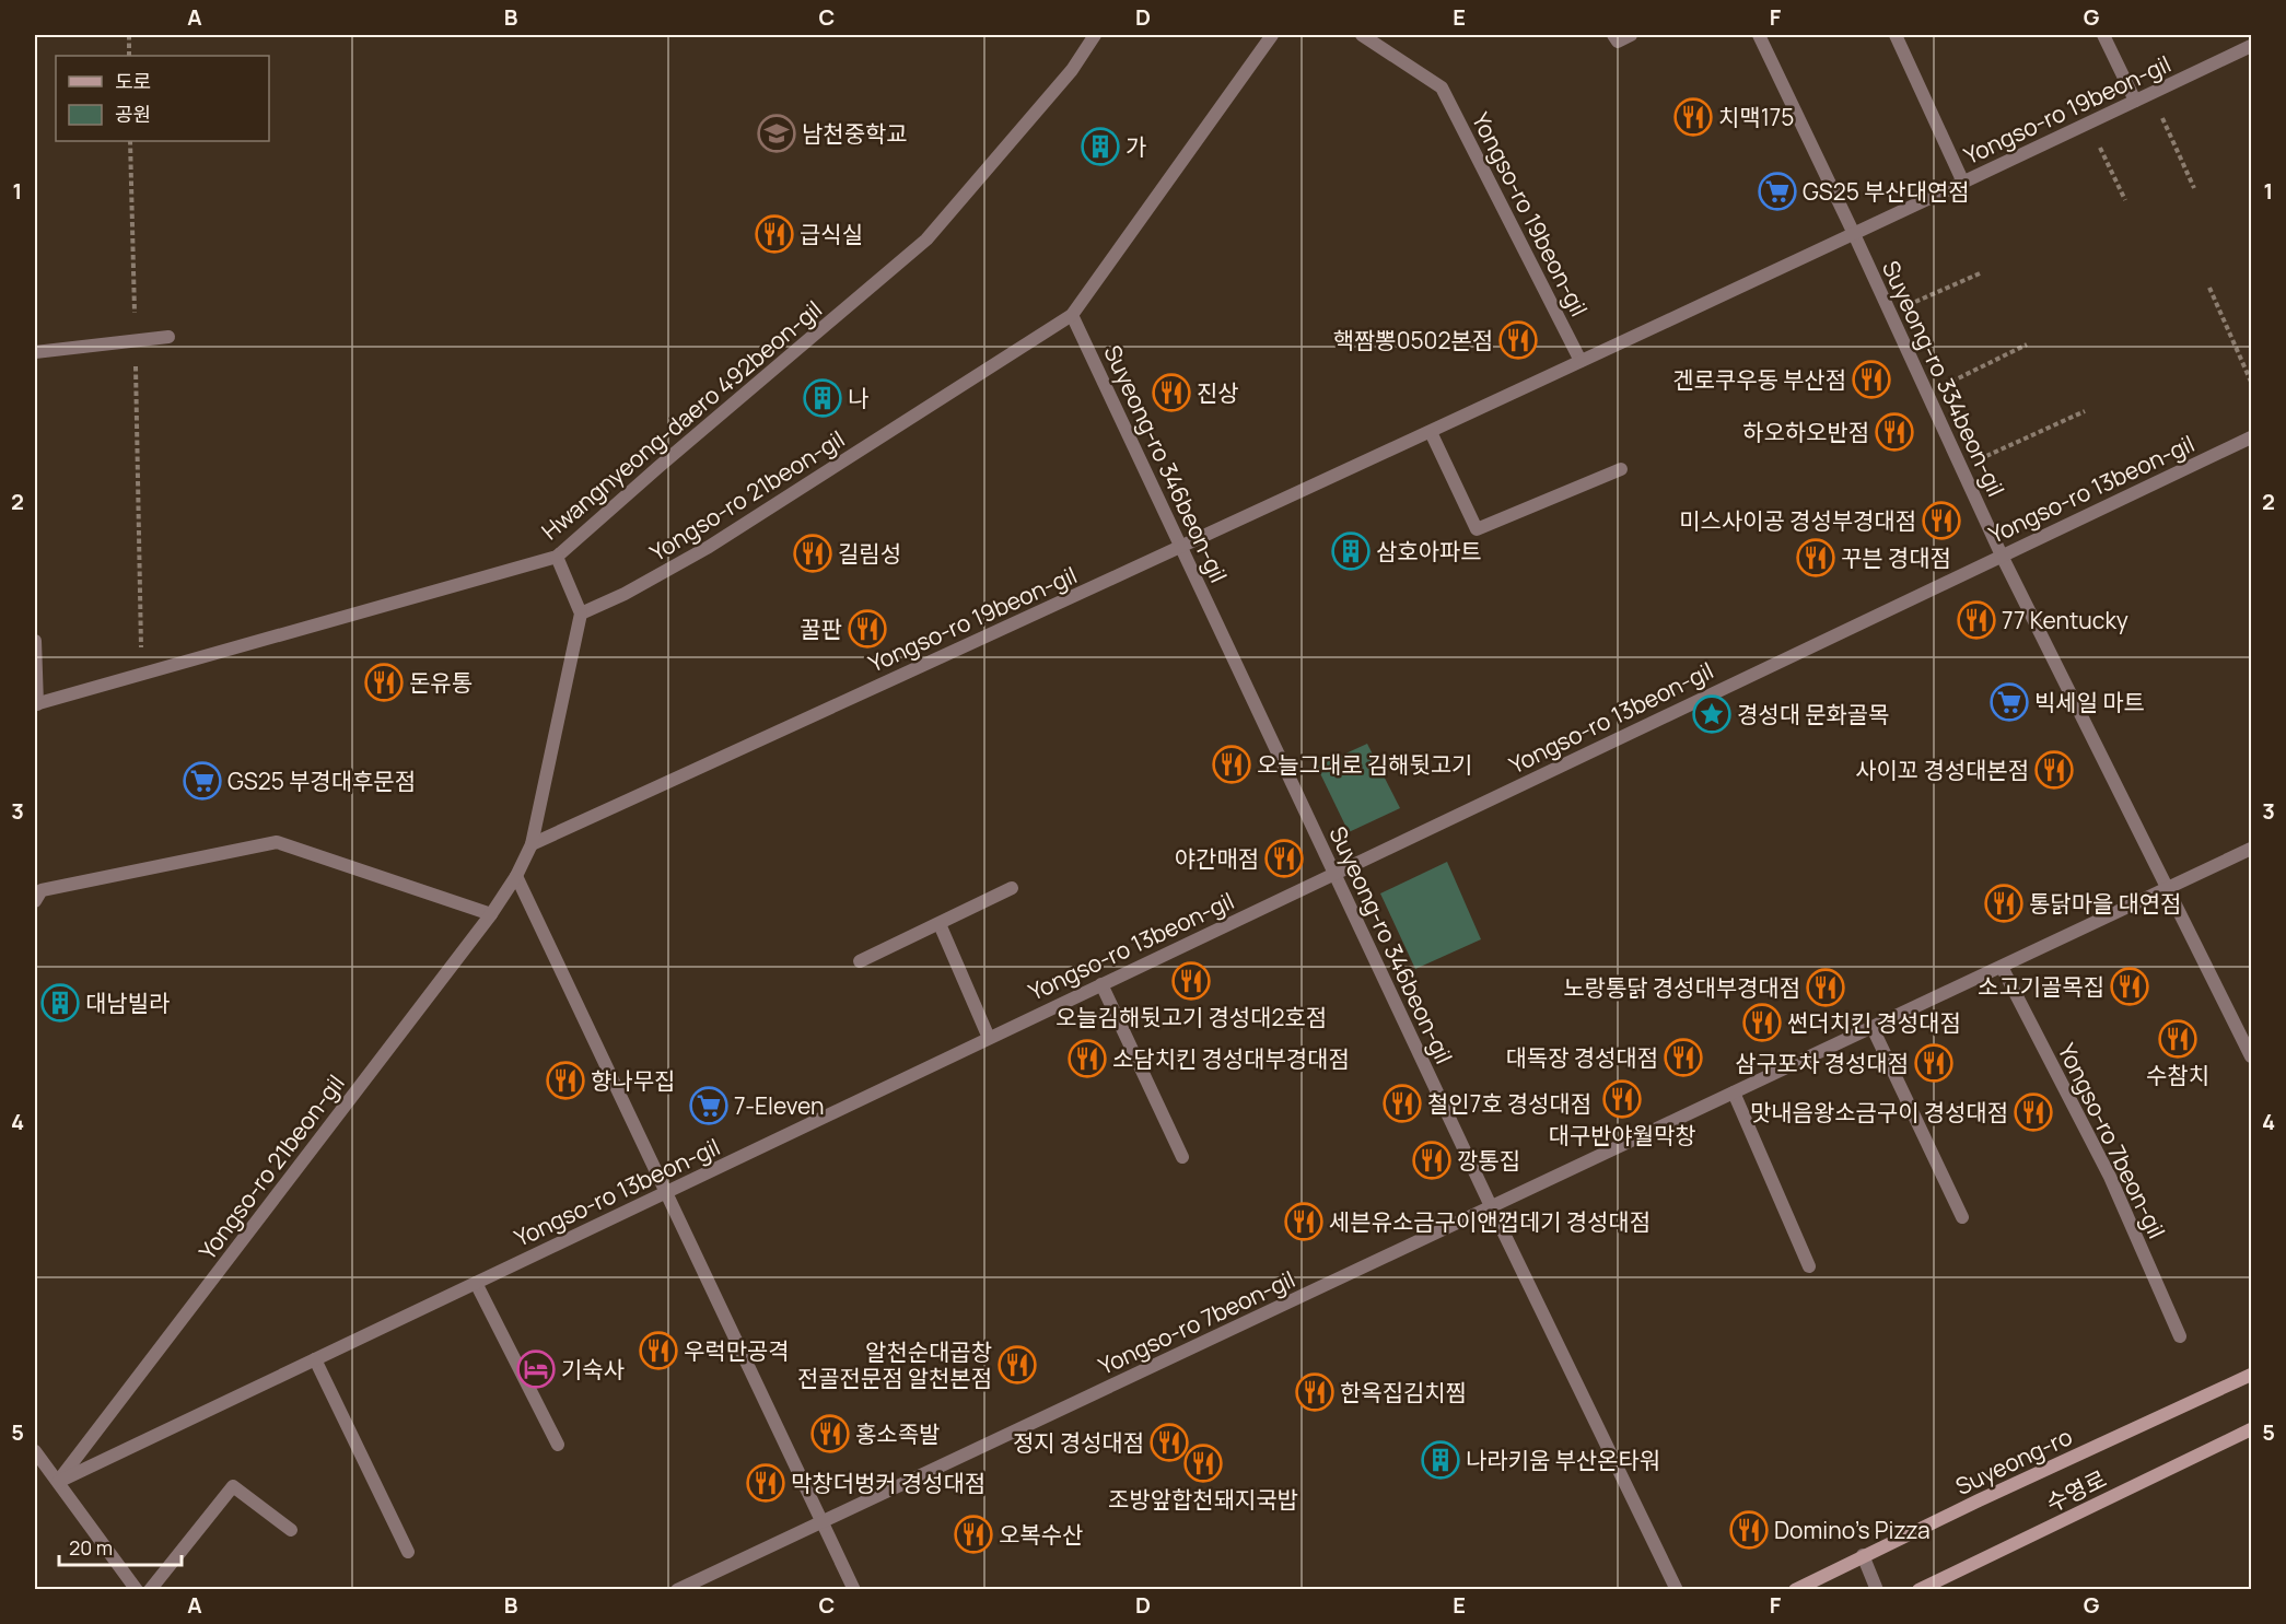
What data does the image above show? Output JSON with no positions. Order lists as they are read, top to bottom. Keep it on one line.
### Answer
{"streets":{"main road":["Suyeong-ro","수영로"],"street":["Yongso-ro 19beon-gil","Suyeong-ro 334beon-gil","Hwangnyeong-daero 492beon-gil","Suyeong-ro 346beon-gil","Yongso-ro 13beon-gil","Yongso-ro 21beon-gil","Yongso-ro 7beon-gil"]},"crossings":[["Yongso-ro 19beon-gil","Suyeong-ro 334beon-gil"],["Yongso-ro 19beon-gil","Suyeong-ro 346beon-gil"],["Yongso-ro 19beon-gil","Yongso-ro 21beon-gil"],["Suyeong-ro 334beon-gil","Yongso-ro 13beon-gil"],["Suyeong-ro 334beon-gil","Yongso-ro 7beon-gil"],["Suyeong-ro 346beon-gil","Yongso-ro 13beon-gil"],["Suyeong-ro 346beon-gil","Yongso-ro 21beon-gil"],["Suyeong-ro 346beon-gil","Yongso-ro 7beon-gil"],["Yongso-ro 13beon-gil","Yongso-ro 21beon-gil"]],"places":{"restaurant":["치맥175","급식실","핵짬뽕0502본점","겐로쿠우동 부산점","진상","하오하오반점","미스사이공 경성부경대점","길림성","꾸븐 경대점","77 Kentucky","꿀판","돈유통","오늘그대로 김해뒷고기","사이꼬 경성대본점","야간매점","통닭마을 대연점","오늘김해뒷고기 경성대2호점","소고기골목집","노랑통닭 경성대부경대점","썬더치킨 경성대점","수참치","대독장 경성대점","소담치킨 경성대부경대점","삼구포차 경성대점","향나무집","대구반야월막창","철인7호 경성대점","맛내음왕소금구이 경성대점","깡통집","세븐유소금구이앤껍데기 경성대점","우럭만공격","알천순대곱창 전골전문점 알천본점","한옥집김치찜","홍소족발","정지 경성대점","조방앞합천돼지국밥","막창더벙커 경성대점","Domino's Pizza","오복수산"],"school or university":["남천중학교"],"building":["가","나","삼호아파트","대남빌라","나라키움 부산온타워"],"supermarket":["GS25 부산대연점","빅세일 마트","GS25 부경대후문점","7-Eleven"],"place":["경성대 문화골목"],"hotel":["기숙사"]},"legend":["도로","공원"],"scale_bar":"20 m","grid":{"columns":["A","B","C","D","E","F","G"],"rows":["1","2","3","4","5"]}}
